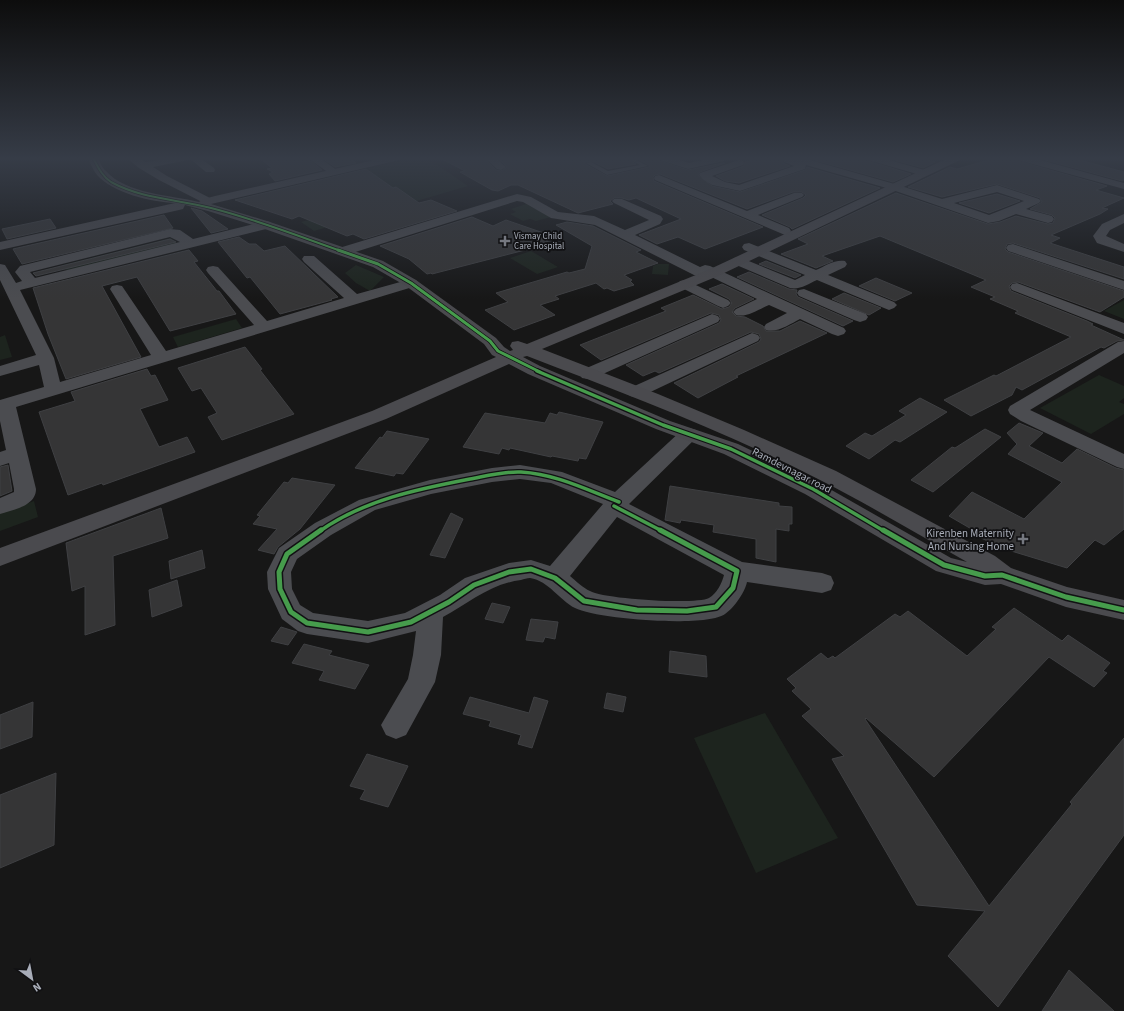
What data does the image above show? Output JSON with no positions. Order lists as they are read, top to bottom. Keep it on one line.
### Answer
{"streets":{"street":["Ramdevnagar road"]},"places":{"health":["Vismay Child Care Hospital","Kirenben Maternity And Nursing Home"]},"north":"bottom right"}
